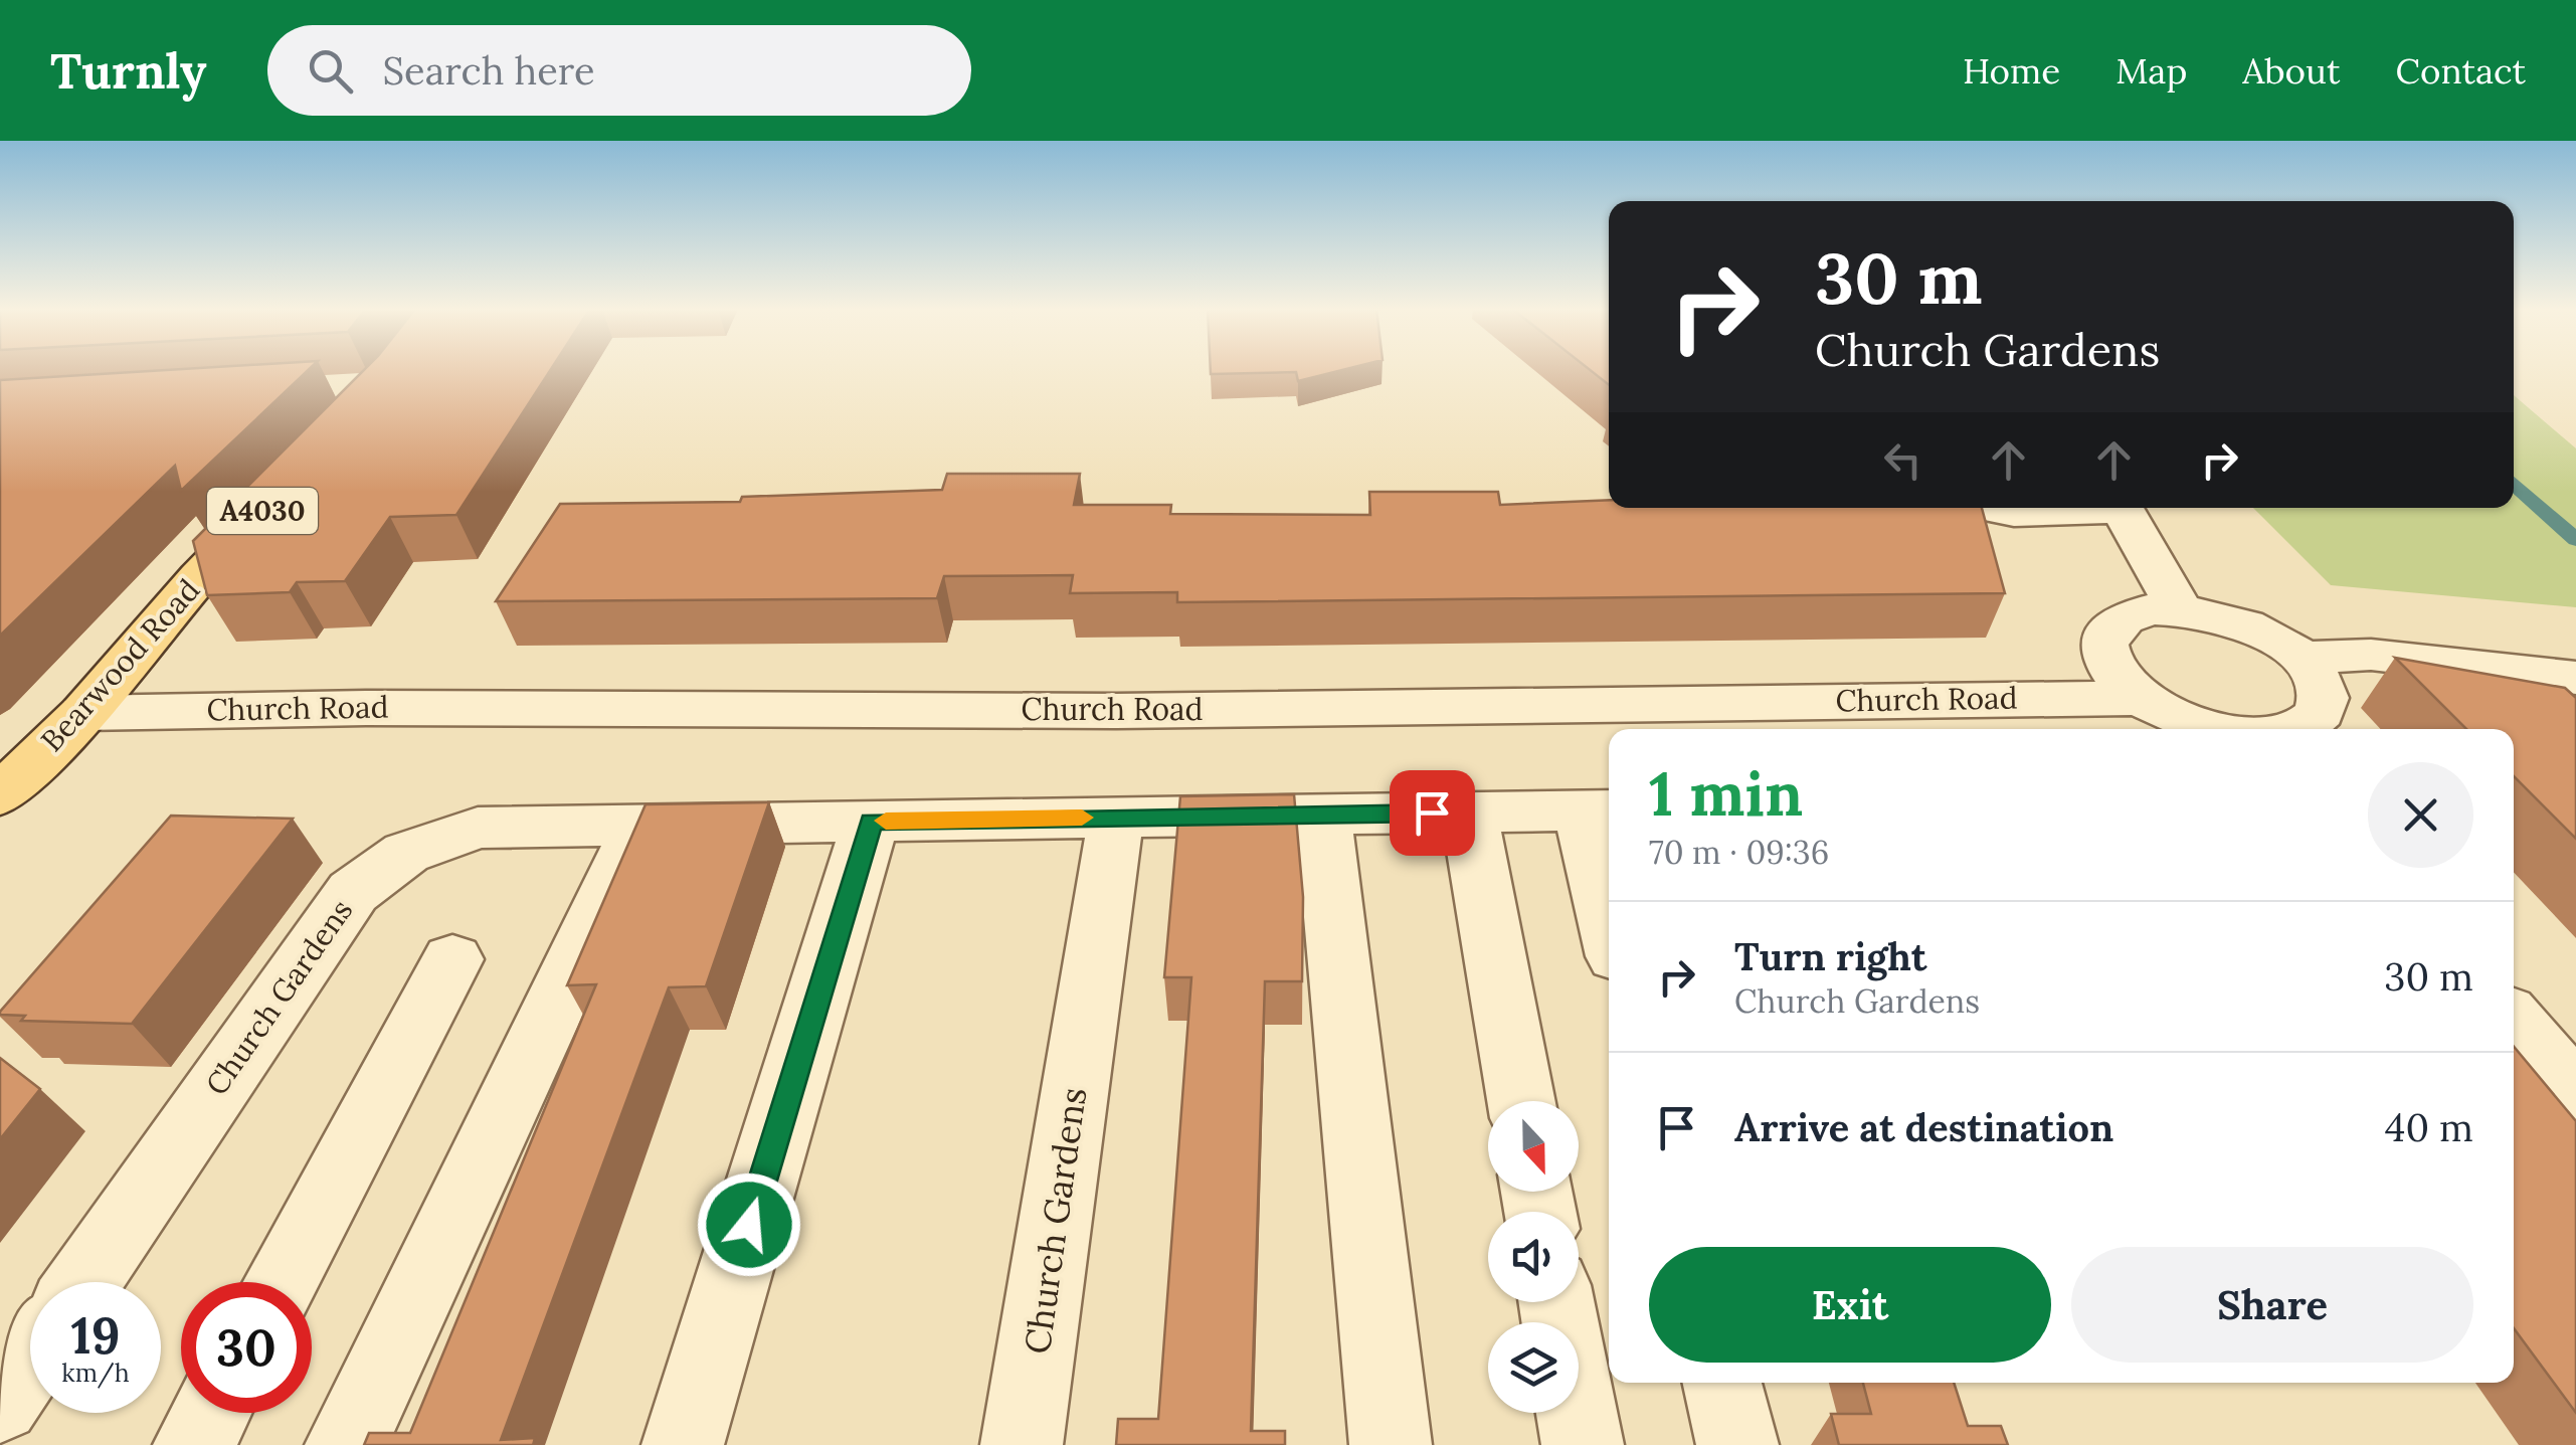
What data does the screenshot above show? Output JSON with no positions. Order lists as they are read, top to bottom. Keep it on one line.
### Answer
{"streets":{"main road":["A4030","Bearwood Road"],"street":["Church Road","Church Gardens"]},"crossings":[["Bearwood Road","Church Road"]],"north":"bottom","page":{"header":"Turnly","search":"Search here","nav":["Home","Map","About","Contact"],"turn":["30 m","Church Gardens"],"heading":["1 min","70 m · 09:36"],"list":[{"name":"Turn right","note":"Church Gardens","value":"30 m"},{"name":"Arrive at destination","value":"40 m"}],"buttons":["Exit","Share"],"speed":"19 km/h","limit":"30"}}
